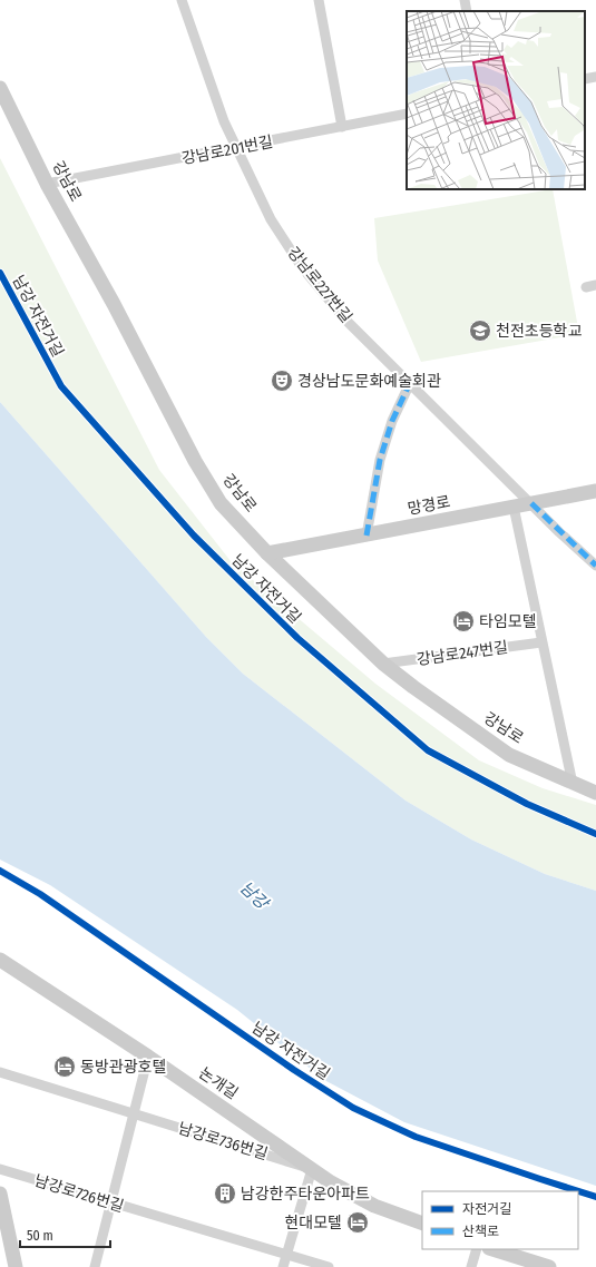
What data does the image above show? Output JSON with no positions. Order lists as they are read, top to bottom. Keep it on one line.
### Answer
{"streets":{"street":["강남로201번길","강남로","강남로227번길","망경로","강남로247번길","논개길","남강로736번길","남강로726번길"],"cycle path":["남강 자전거길"]},"crossings":[["강남로201번길","강남로"],["강남로201번길","강남로227번길"],["강남로","망경로"],["강남로","강남로247번길"],["강남로227번길","망경로"],["논개길","남강로736번길"]],"water":["남강"],"places":{"school or university":["천전초등학교"],"theatre":["경상남도문화예술회관"],"hotel":["타임모텔","동방관광호텔","현대모텔"],"building":["남강한주타운아파트"]},"legend":["자전거길","산책로"],"scale_bar":"50 m"}
